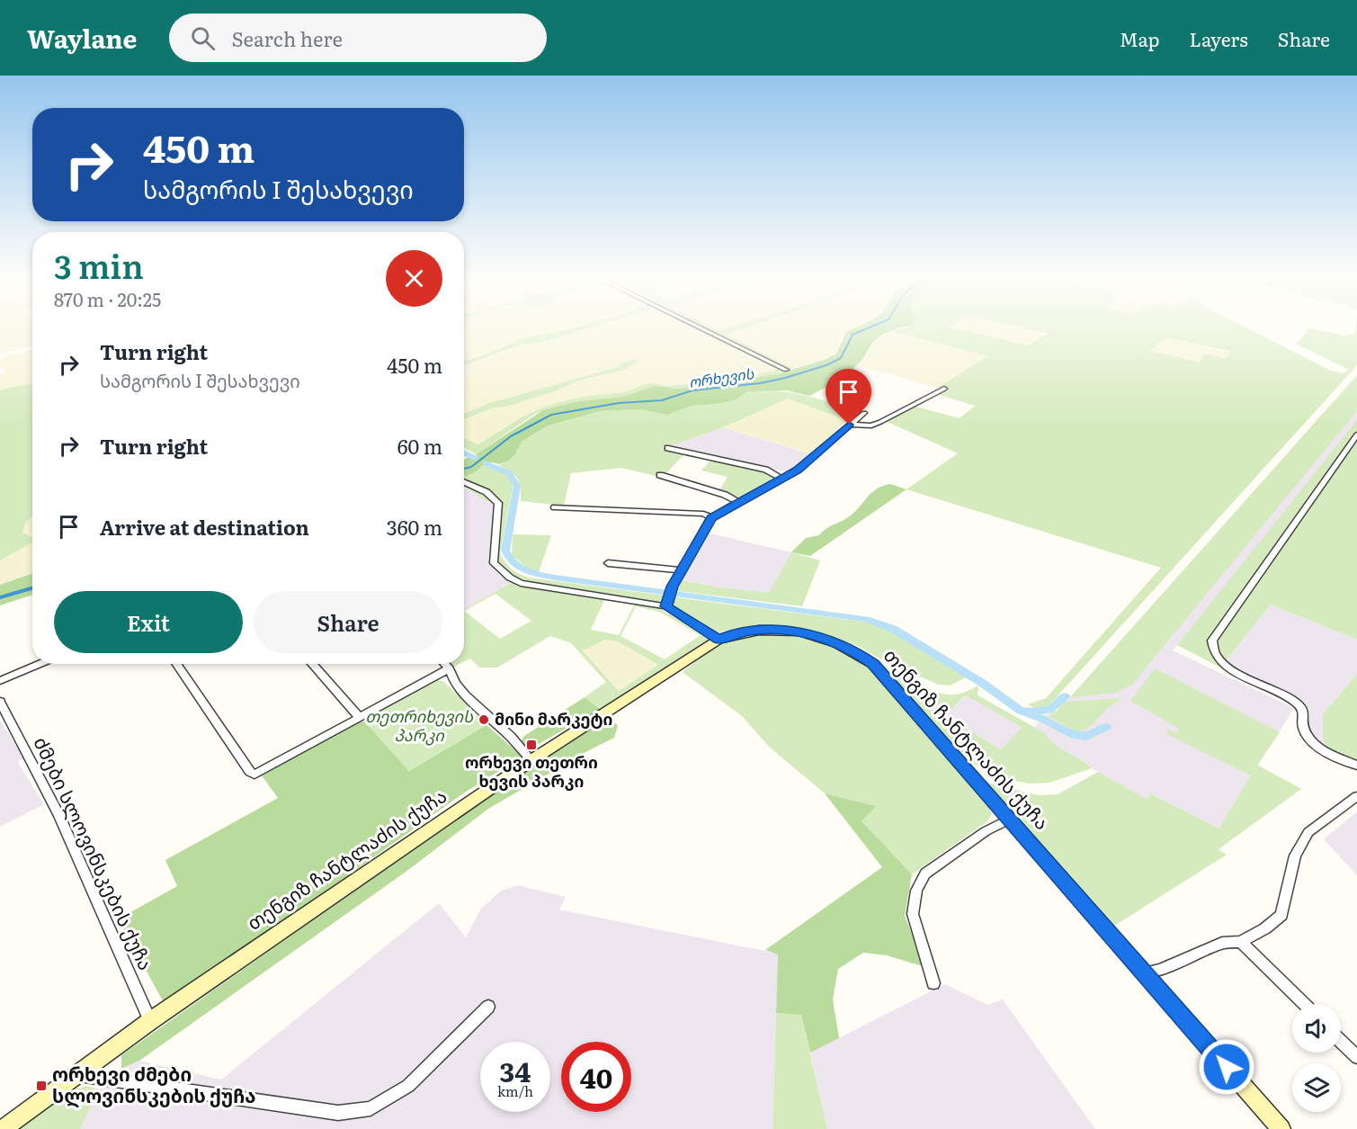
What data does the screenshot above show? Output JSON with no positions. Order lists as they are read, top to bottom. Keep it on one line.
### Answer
{"streets":{"street":["თენგიზ ჩანტლაძის ქუჩა","ძმები სლოვინსკების ქუჩა"]},"crossings":[["თენგიზ ჩანტლაძის ქუჩა","ძმები სლოვინსკების ქუჩა"]],"water":["ორხევის"],"parks":["თეთრიხევის პარკი"],"places":{"other":["მინი მარკეტი"],"transit":["ორხევი თეთრი ხევის პარკი","ორხევი ძმები სლოვინსკების ქუჩა"]},"page":{"header":"Waylane","search":"Search here","nav":["Map","Layers","Share"],"turn":["450 m","სამგორის I შესახვევი"],"heading":["3 min","870 m · 20:25"],"list":[{"name":"Turn right","note":"სამგორის I შესახვევი","value":"450 m"},{"name":"Turn right","value":"60 m"},{"name":"Arrive at destination","value":"360 m"}],"buttons":["Exit","Share"],"speed":"34 km/h","limit":"40"}}
